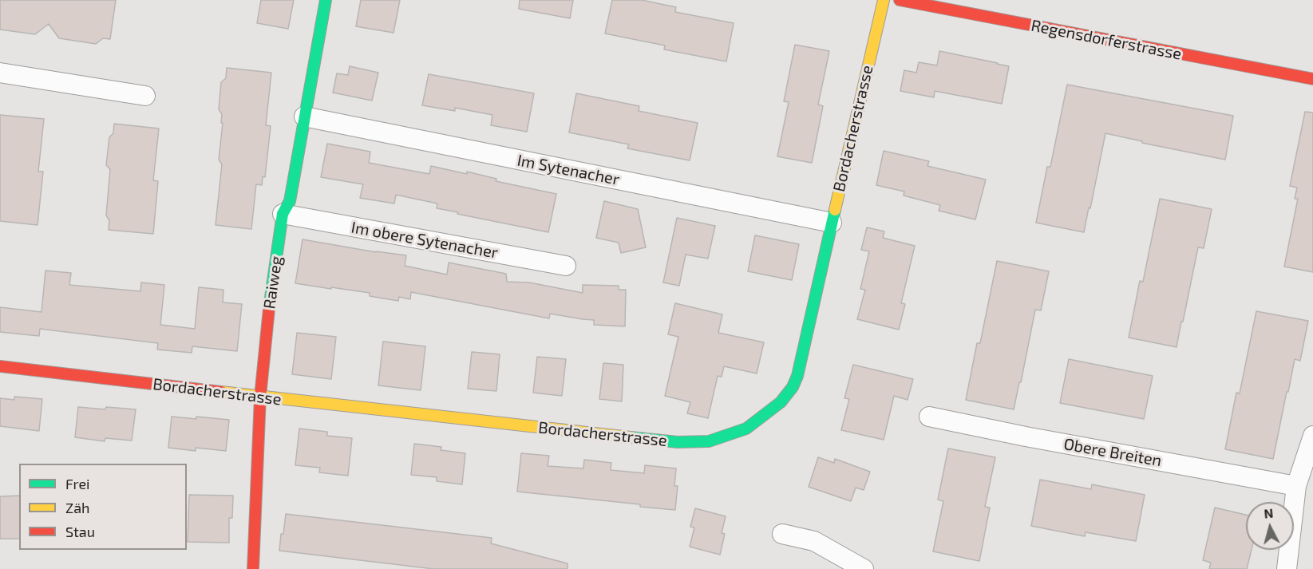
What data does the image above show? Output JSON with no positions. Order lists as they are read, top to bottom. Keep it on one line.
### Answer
{"streets":{"street":["Regensdorferstrasse","Bordacherstrasse","Im Sytenacher","Im obere Sytenacher","Raiweg","Obere Breiten"]},"crossings":[["Bordacherstrasse","Im Sytenacher"],["Bordacherstrasse","Raiweg"],["Im Sytenacher","Raiweg"],["Im obere Sytenacher","Raiweg"]],"legend":["Frei","Zäh","Stau"],"north":"top"}
